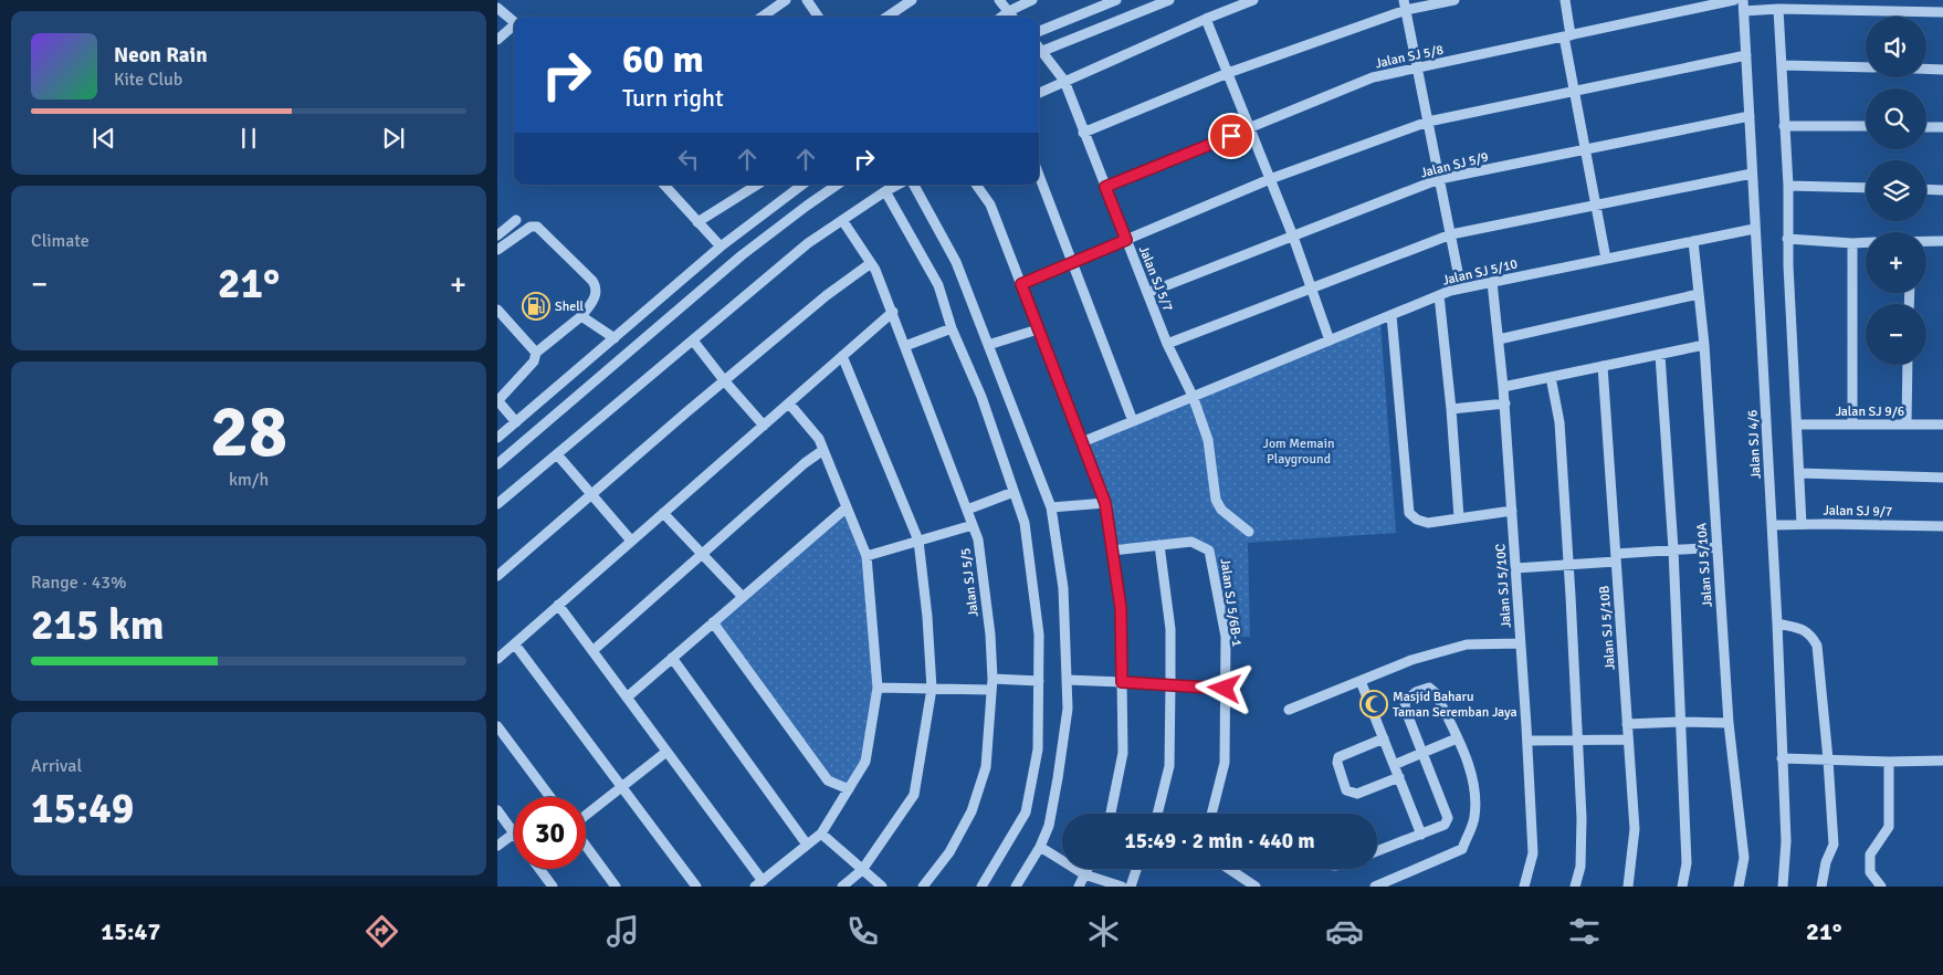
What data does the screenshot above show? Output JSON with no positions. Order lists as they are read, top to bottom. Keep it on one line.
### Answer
{"streets":{"street":["Jalan SJ 5/8","Jalan SJ 5/9","Jalan SJ 5/10","Jalan SJ 5/7","Jalan SJ 9/6","Jalan SJ 4/6","Jalan SJ 9/7","Jalan SJ 5/10A","Jalan SJ 5/5","Jalan SJ 5/10C","Jalan SJ 5/6B-1","Jalan SJ 5/10B"]},"crossings":[["Jalan SJ 5/8","Jalan SJ 5/7"],["Jalan SJ 5/9","Jalan SJ 5/7"],["Jalan SJ 5/9","Jalan SJ 4/6"],["Jalan SJ 5/10","Jalan SJ 5/7"],["Jalan SJ 5/10","Jalan SJ 4/6"],["Jalan SJ 5/10","Jalan SJ 5/10A"],["Jalan SJ 5/10","Jalan SJ 5/10C"],["Jalan SJ 4/6","Jalan SJ 9/7"]],"parks":["Jom Memain Playground"],"places":{"fuel station":["Shell"],"mosque":["Masjid Baharu Taman Seremban Jaya"]},"page":{"map_buttons":["+","−"],"turn":["60 m","Turn right"],"song":["Neon Rain","Kite Club"],"tile":["Climate",["28","km/h"],["Range · 43%","215 km"],["Arrival","15:49"]],"heat":["−","21°","+"],"limit":"30","trip":"15:49 · 2 min · 440 m","tabs":["15:47","21°"]}}
